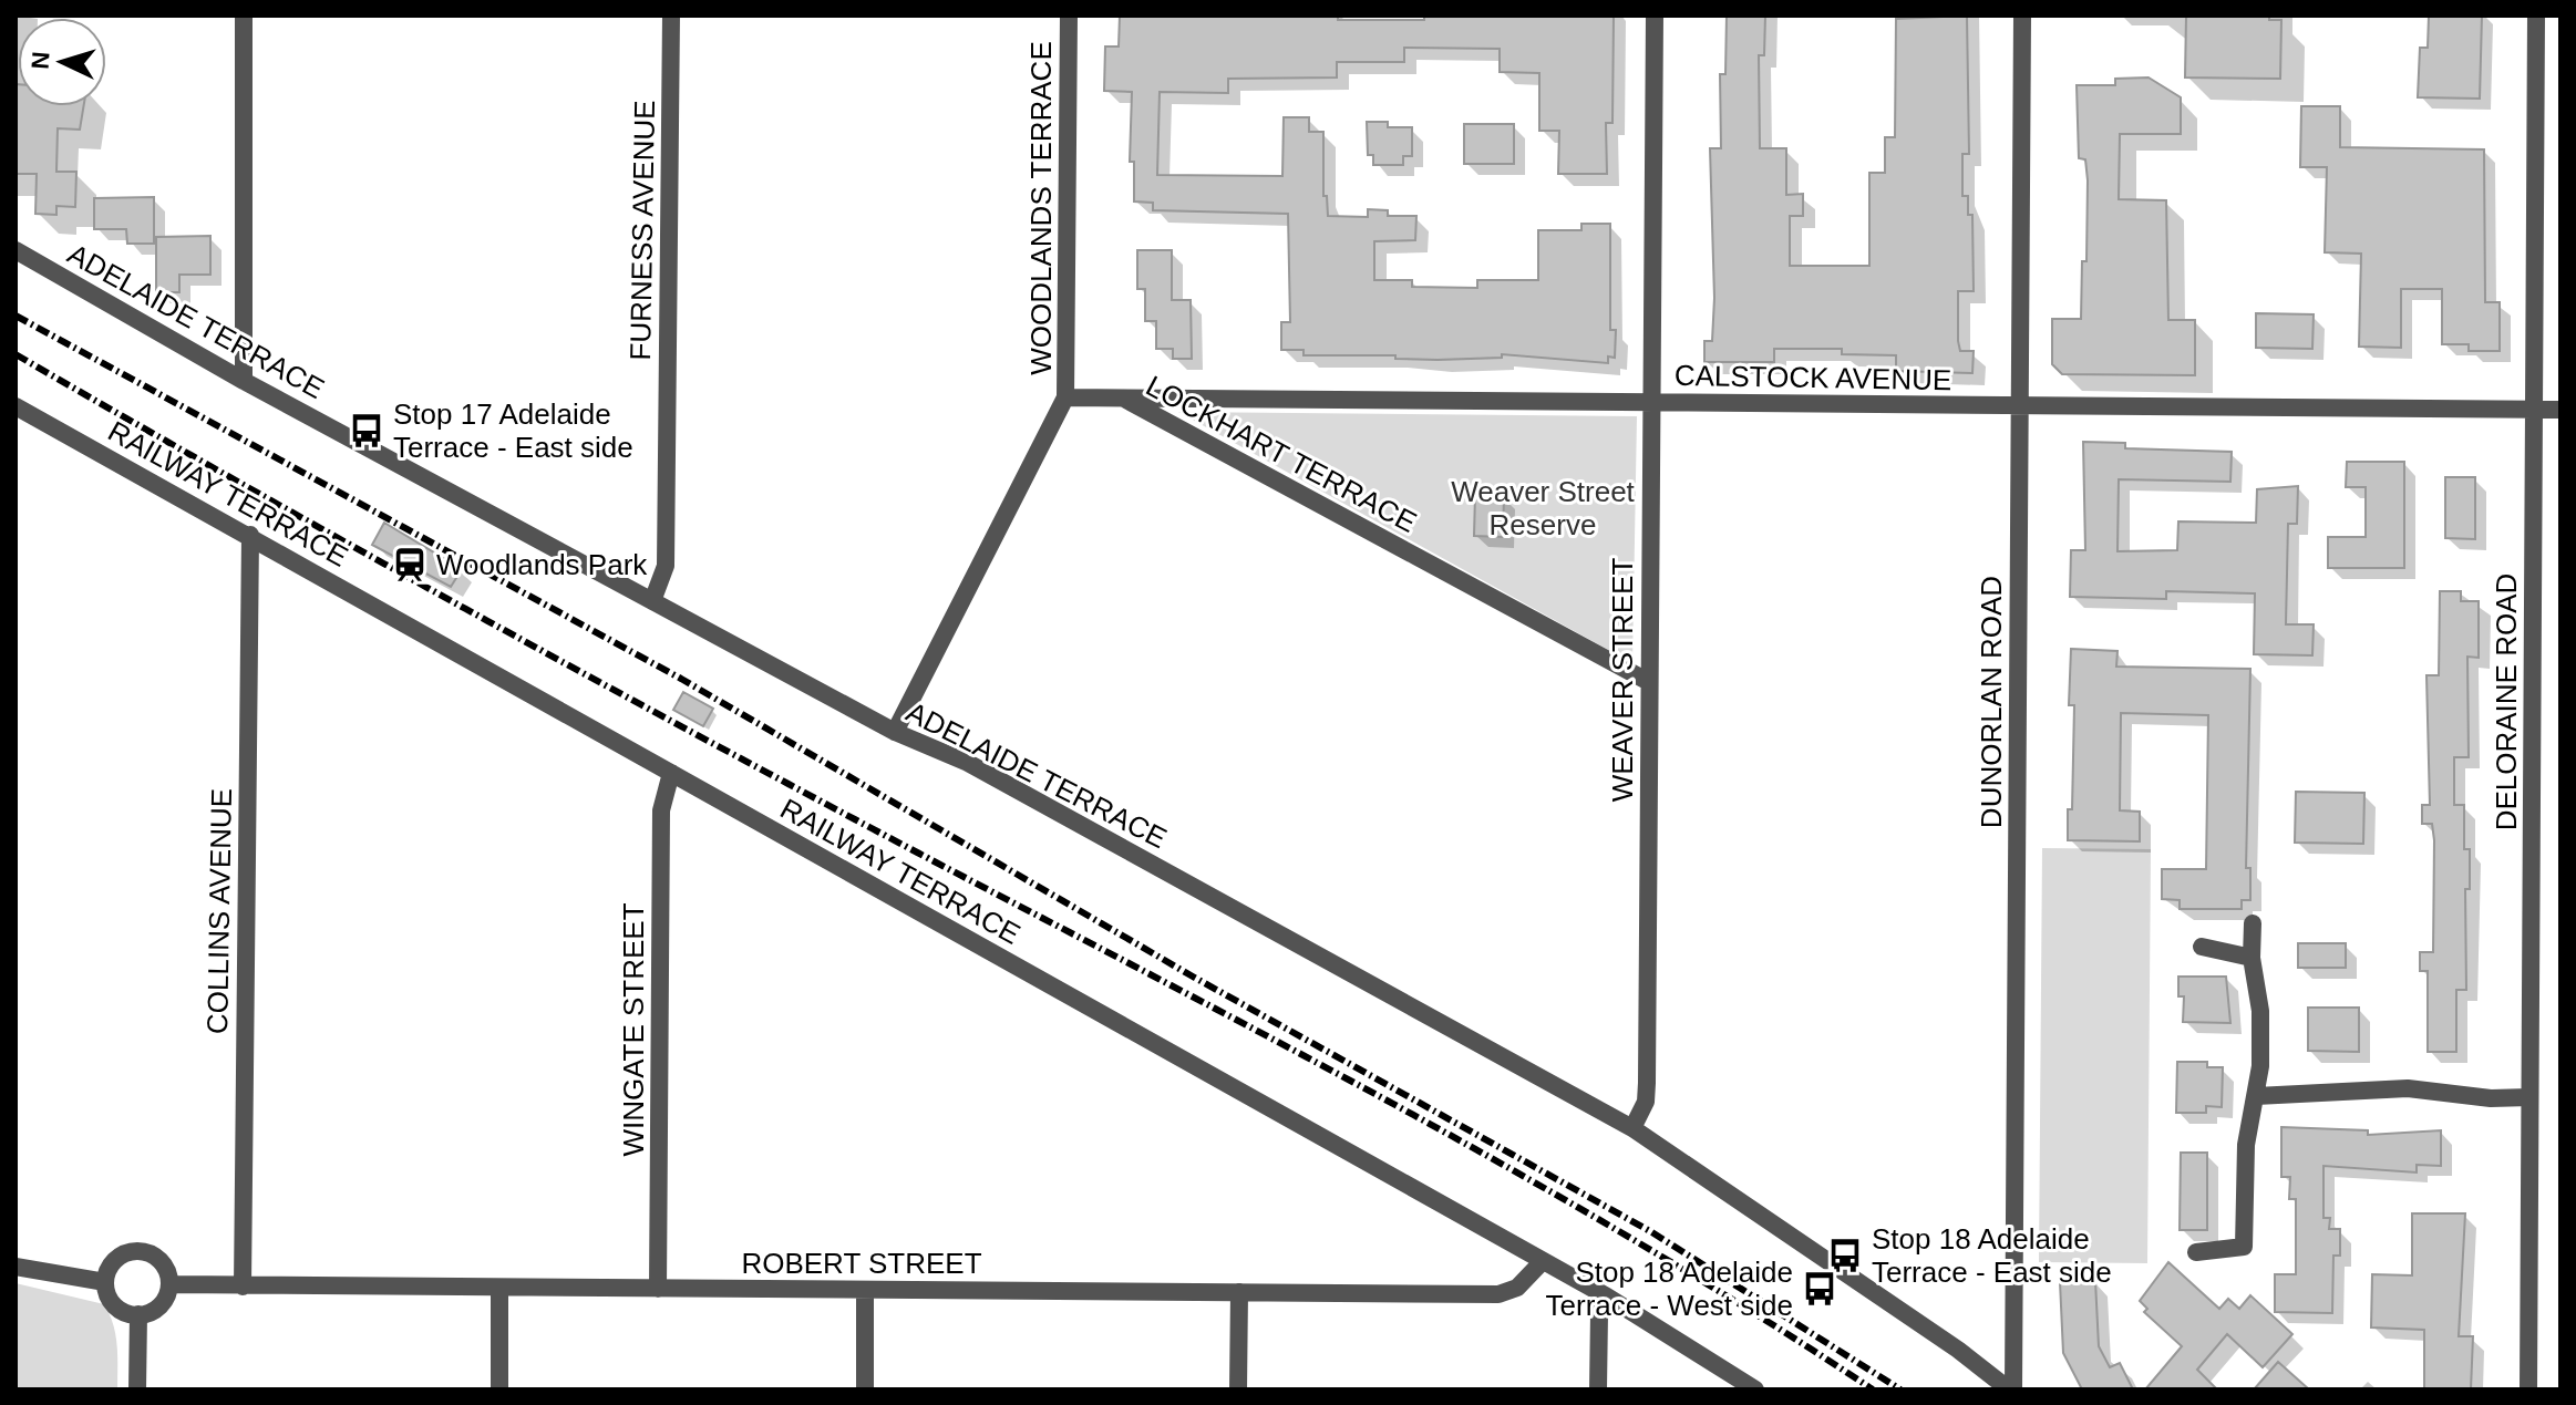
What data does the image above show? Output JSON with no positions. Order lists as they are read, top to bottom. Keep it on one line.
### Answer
{"streets":{"street":["WOODLANDS TERRACE","FURNESS AVENUE","ADELAIDE TERRACE","CALSTOCK AVENUE","LOCKHART TERRACE","RAILWAY TERRACE","WEAVER STREET","DUNORLAN ROAD","DELORAINE ROAD","COLLINS AVENUE","WINGATE STREET","ROBERT STREET"]},"crossings":[["WOODLANDS TERRACE","ADELAIDE TERRACE"],["WOODLANDS TERRACE","CALSTOCK AVENUE"],["FURNESS AVENUE","ADELAIDE TERRACE"],["ADELAIDE TERRACE","WEAVER STREET"],["ADELAIDE TERRACE","DUNORLAN ROAD"],["CALSTOCK AVENUE","LOCKHART TERRACE"],["CALSTOCK AVENUE","WEAVER STREET"],["CALSTOCK AVENUE","DUNORLAN ROAD"],["CALSTOCK AVENUE","DELORAINE ROAD"],["LOCKHART TERRACE","WEAVER STREET"],["RAILWAY TERRACE","COLLINS AVENUE"],["RAILWAY TERRACE","WINGATE STREET"],["RAILWAY TERRACE","ROBERT STREET"],["COLLINS AVENUE","ROBERT STREET"],["WINGATE STREET","ROBERT STREET"]],"parks":["Weaver Street Reserve"],"places":{"bus stop":["Stop 17 Adelaide Terrace - East side","Stop 18 Adelaide Terrace - East side","Stop 18 Adelaide Terrace - West side"],"station":["Woodlands Park"]},"north":"left"}
